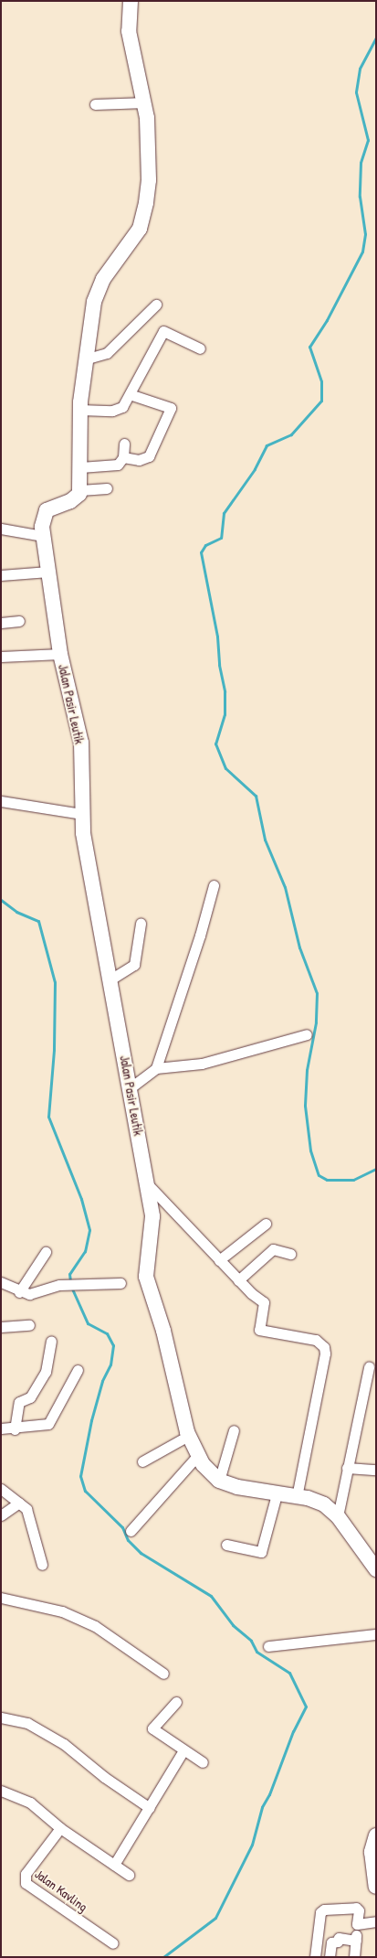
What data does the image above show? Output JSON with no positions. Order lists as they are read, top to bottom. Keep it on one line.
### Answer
{"streets":{"street":["Jalan Pasir Leutik","Jalan Kavling"]}}
